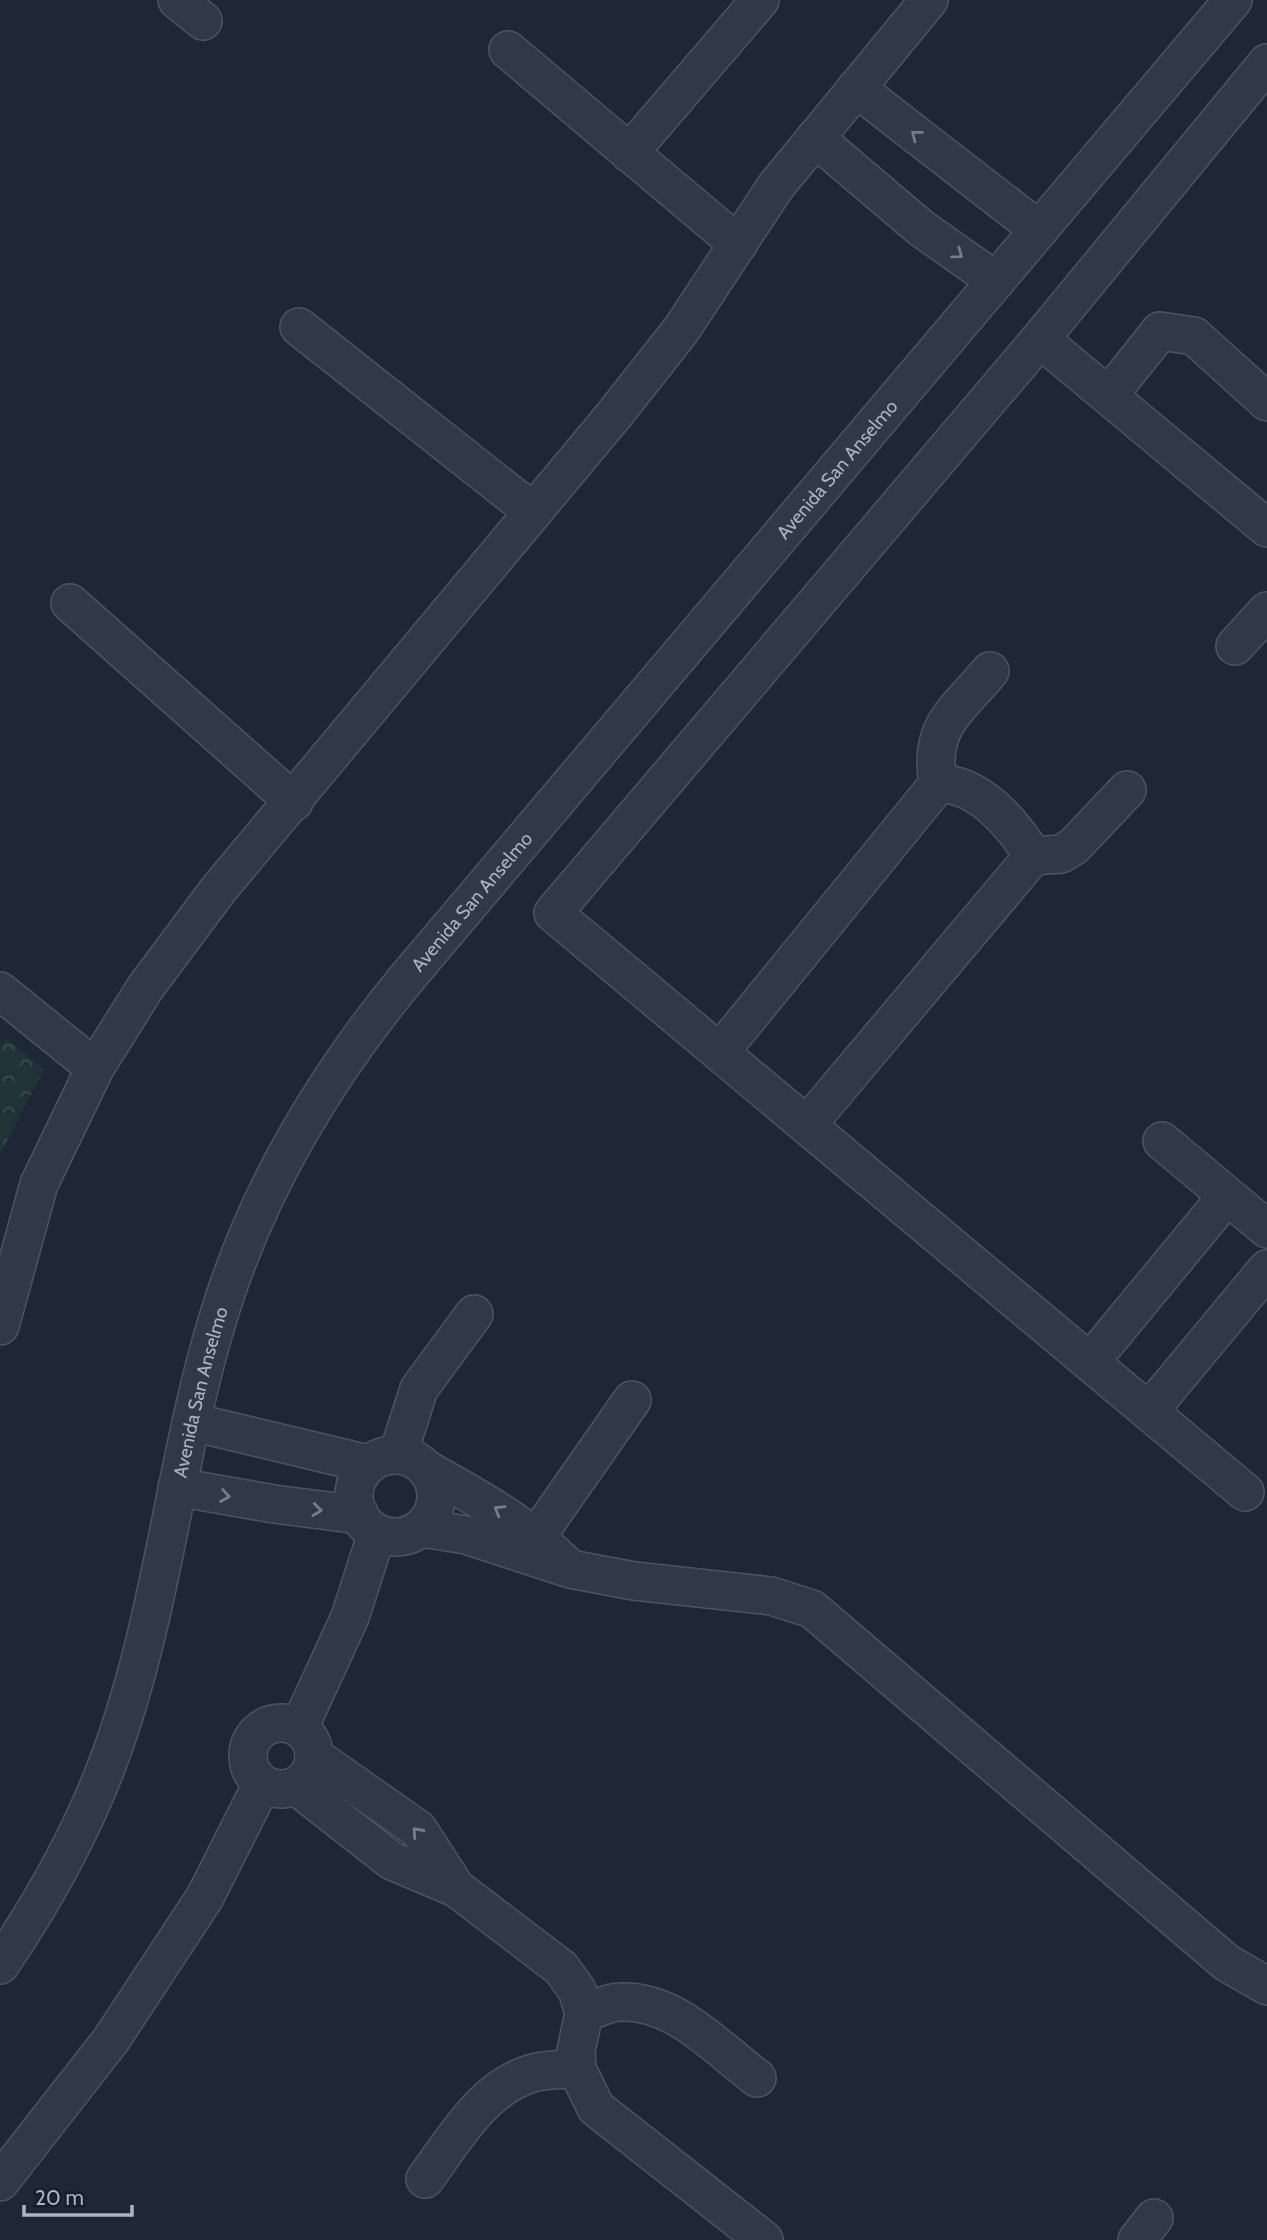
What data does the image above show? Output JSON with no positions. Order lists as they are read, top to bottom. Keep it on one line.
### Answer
{"streets":{"street":["Avenida San Anselmo"]},"scale_bar":"20 m"}
